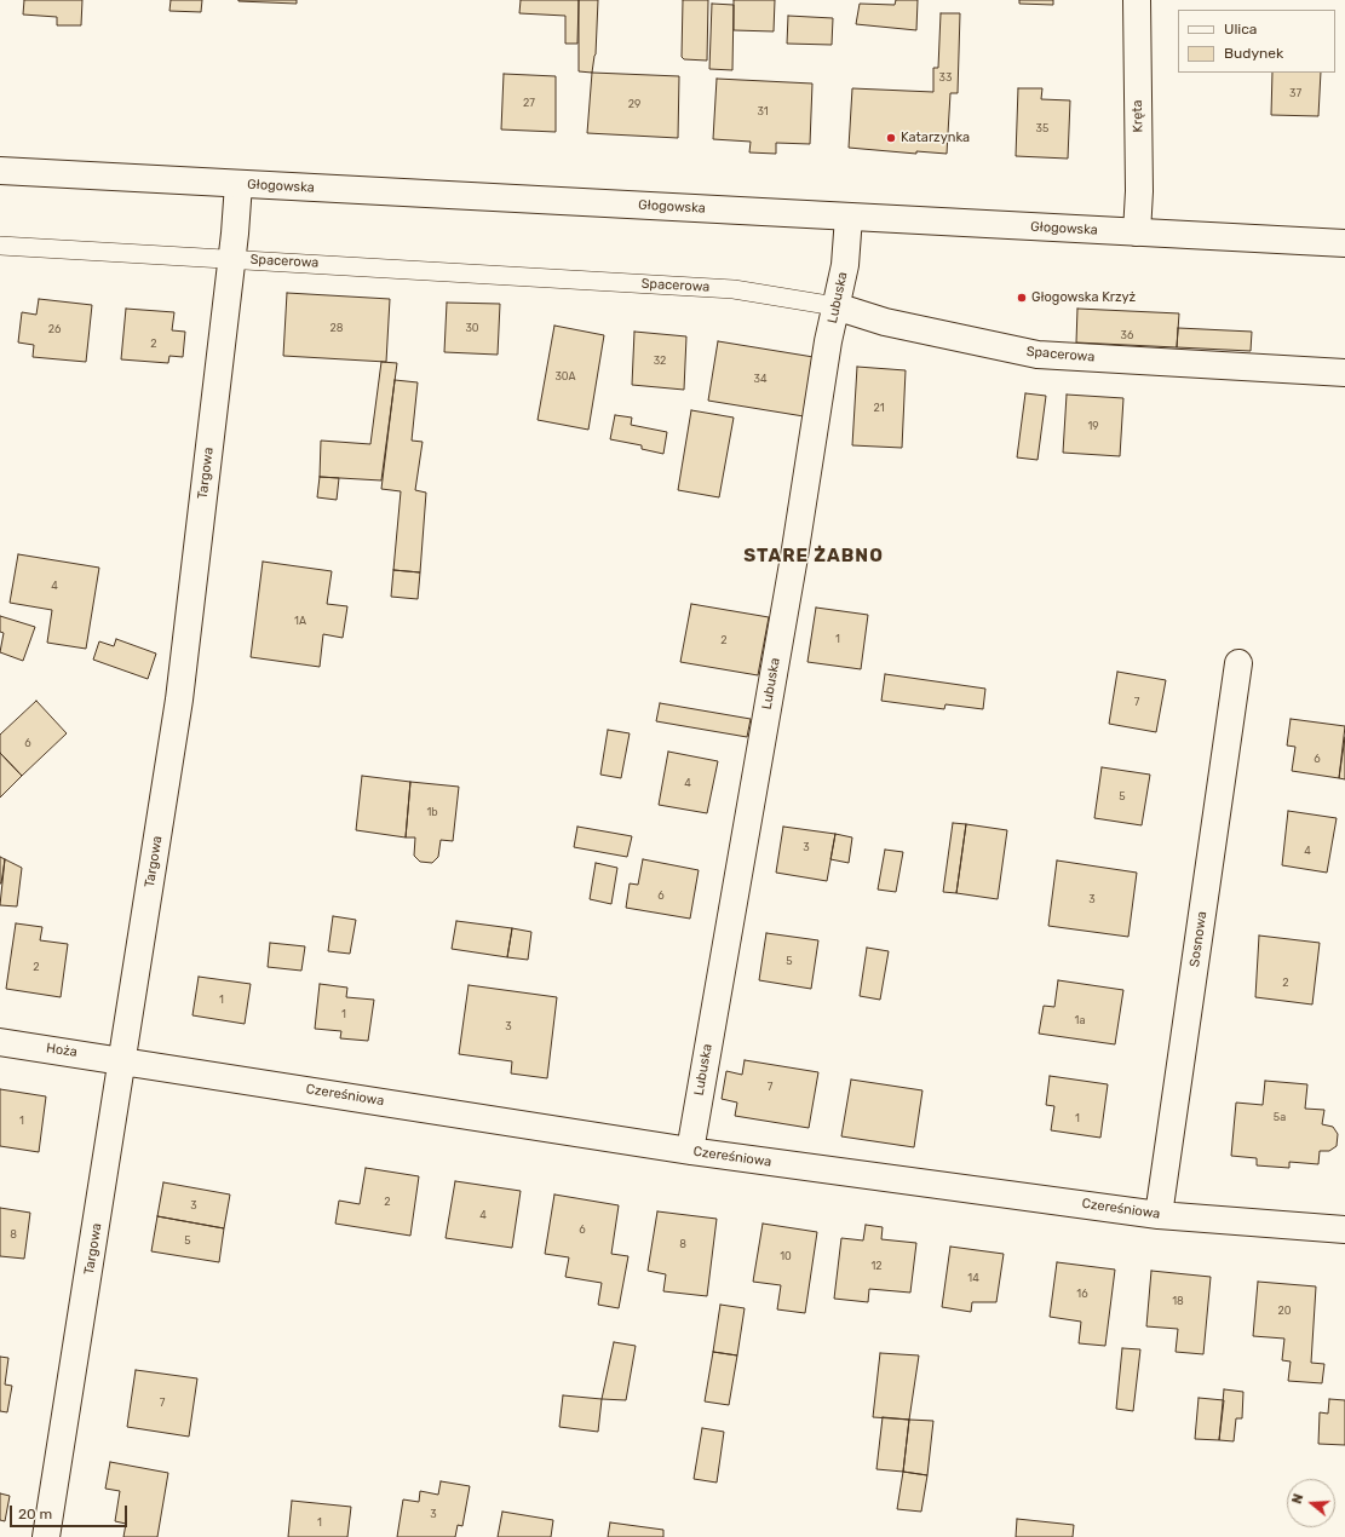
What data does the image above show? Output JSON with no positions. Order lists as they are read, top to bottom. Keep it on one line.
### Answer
{"streets":{"street":["Kręta","Głogowska","Spacerowa","Lubuska","Targowa","Sosnowa","Hoża","Czereśniowa"]},"crossings":[["Kręta","Głogowska"],["Głogowska","Lubuska"],["Głogowska","Targowa"],["Spacerowa","Lubuska"],["Spacerowa","Targowa"],["Lubuska","Czereśniowa"],["Targowa","Hoża"],["Targowa","Czereśniowa"],["Sosnowa","Czereśniowa"],["Hoża","Czereśniowa"]],"districts":["STARE ŻABNO"],"places":["Katarzynka","Głogowska Krzyż"],"house_numbers":["33","37","27","29","31","35","28","30","26","36","2","32","30A","34","21","19","4","1A","1","2","7","6","6","4","5","1b","3","4","6","3","5","2","2","1","1","1a","3","7","5a","1","1","2","3","4","6","8","5","8","10","12","14","16","18","20","7","3","1"],"legend":["Ulica","Budynek"],"scale_bar":"20 m","north":"left"}
